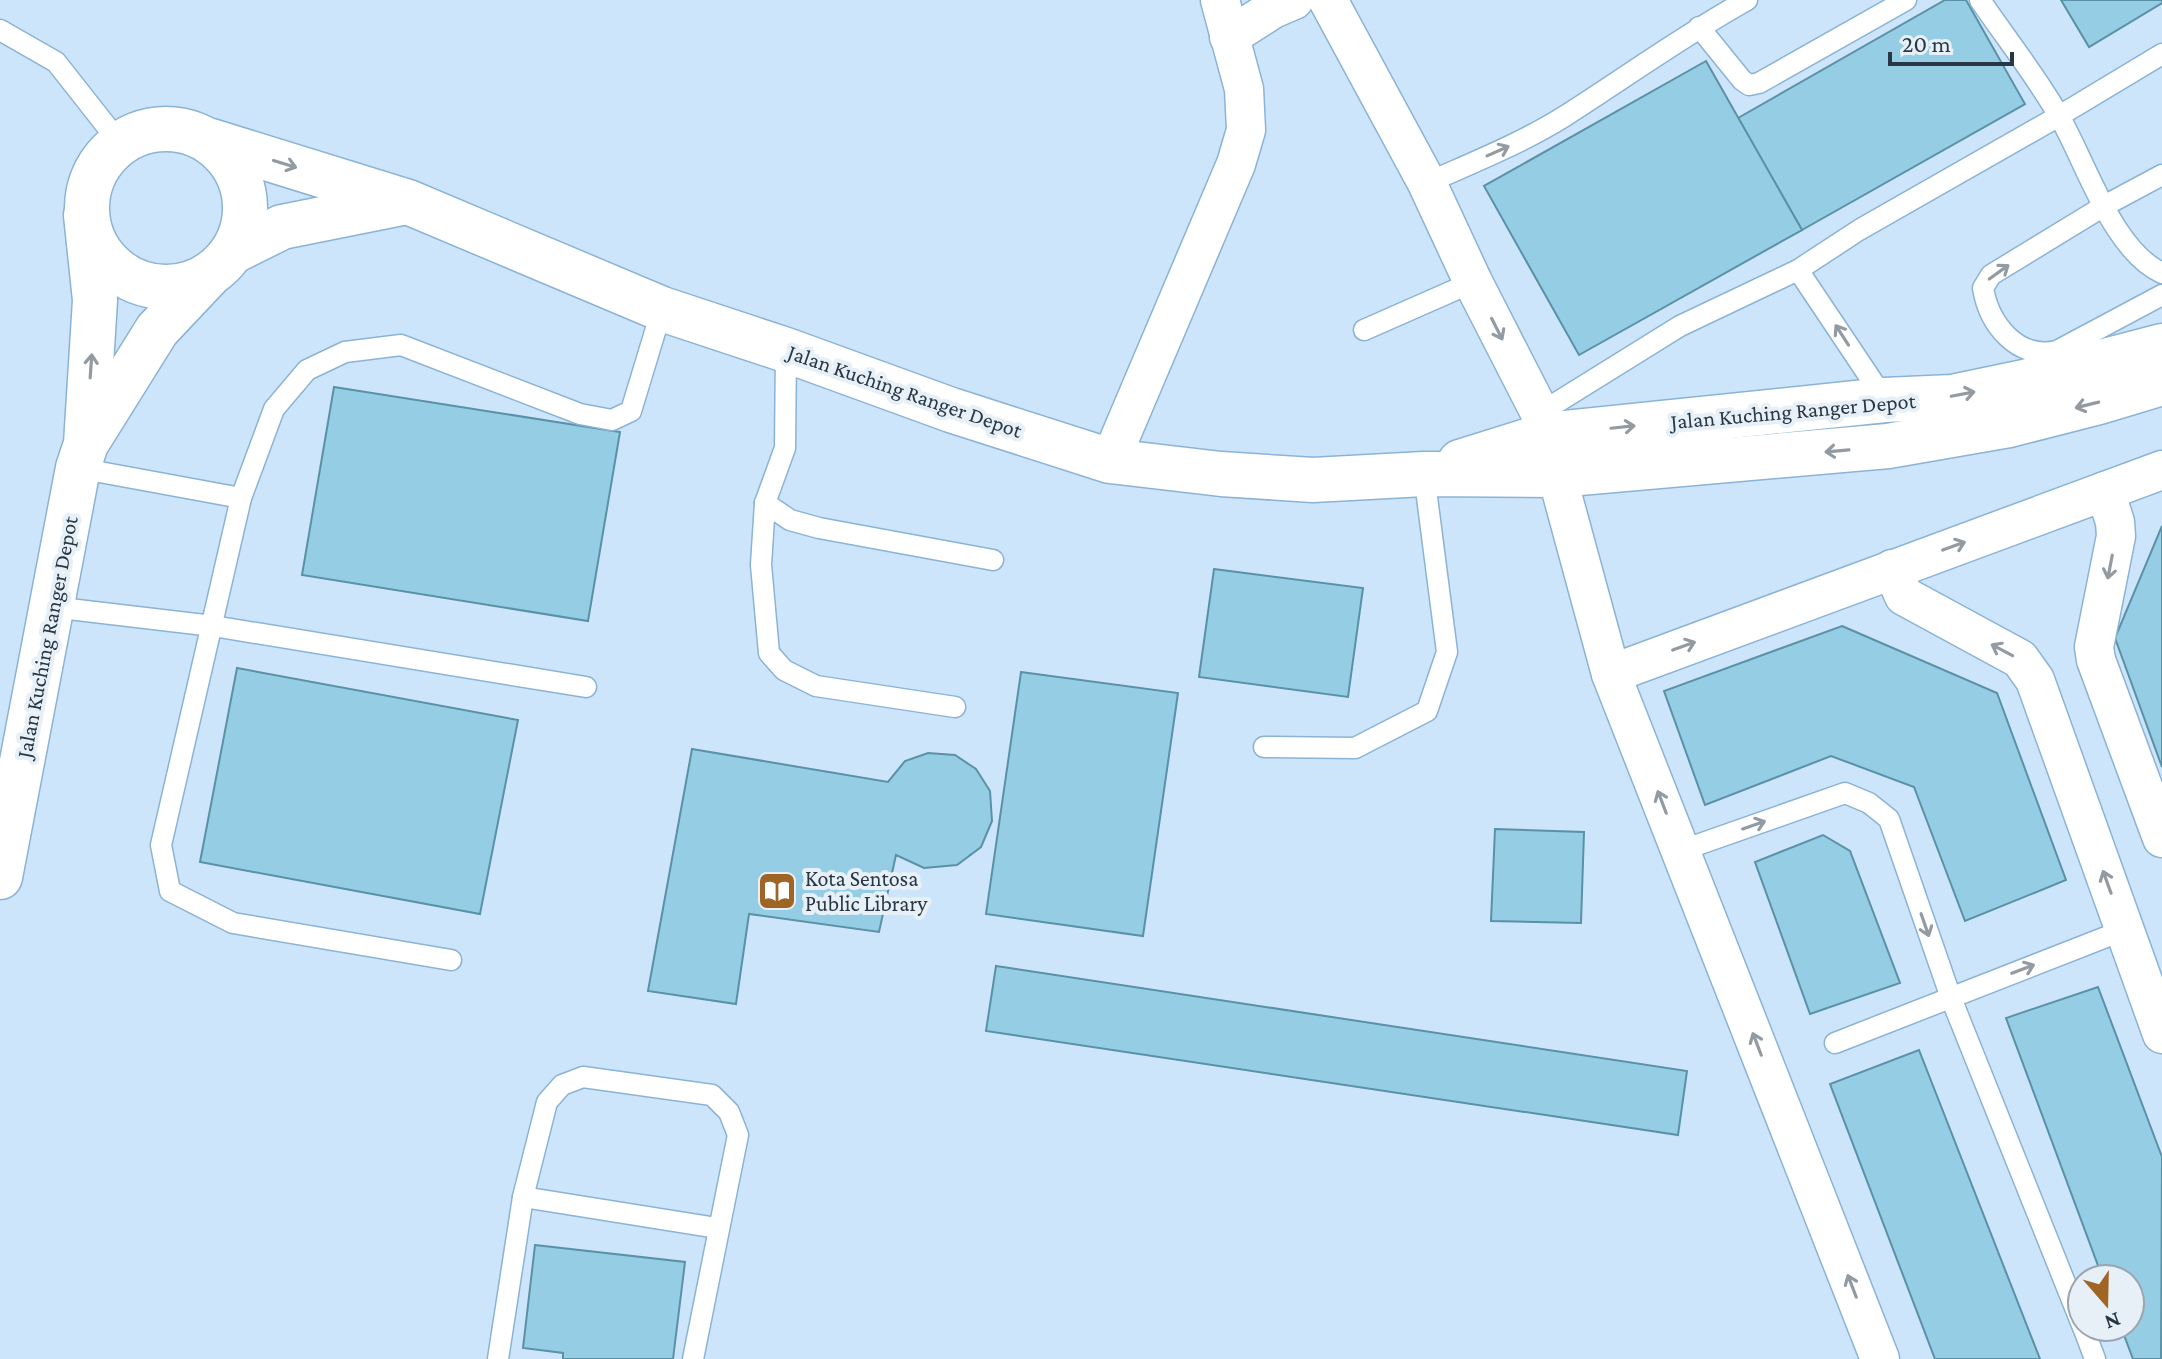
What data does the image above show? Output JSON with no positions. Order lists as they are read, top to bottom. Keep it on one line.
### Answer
{"streets":{"street":["Jalan Kuching Ranger Depot"]},"places":{"library":["Kota Sentosa Public Library"]},"scale_bar":"20 m","north":"bottom"}
